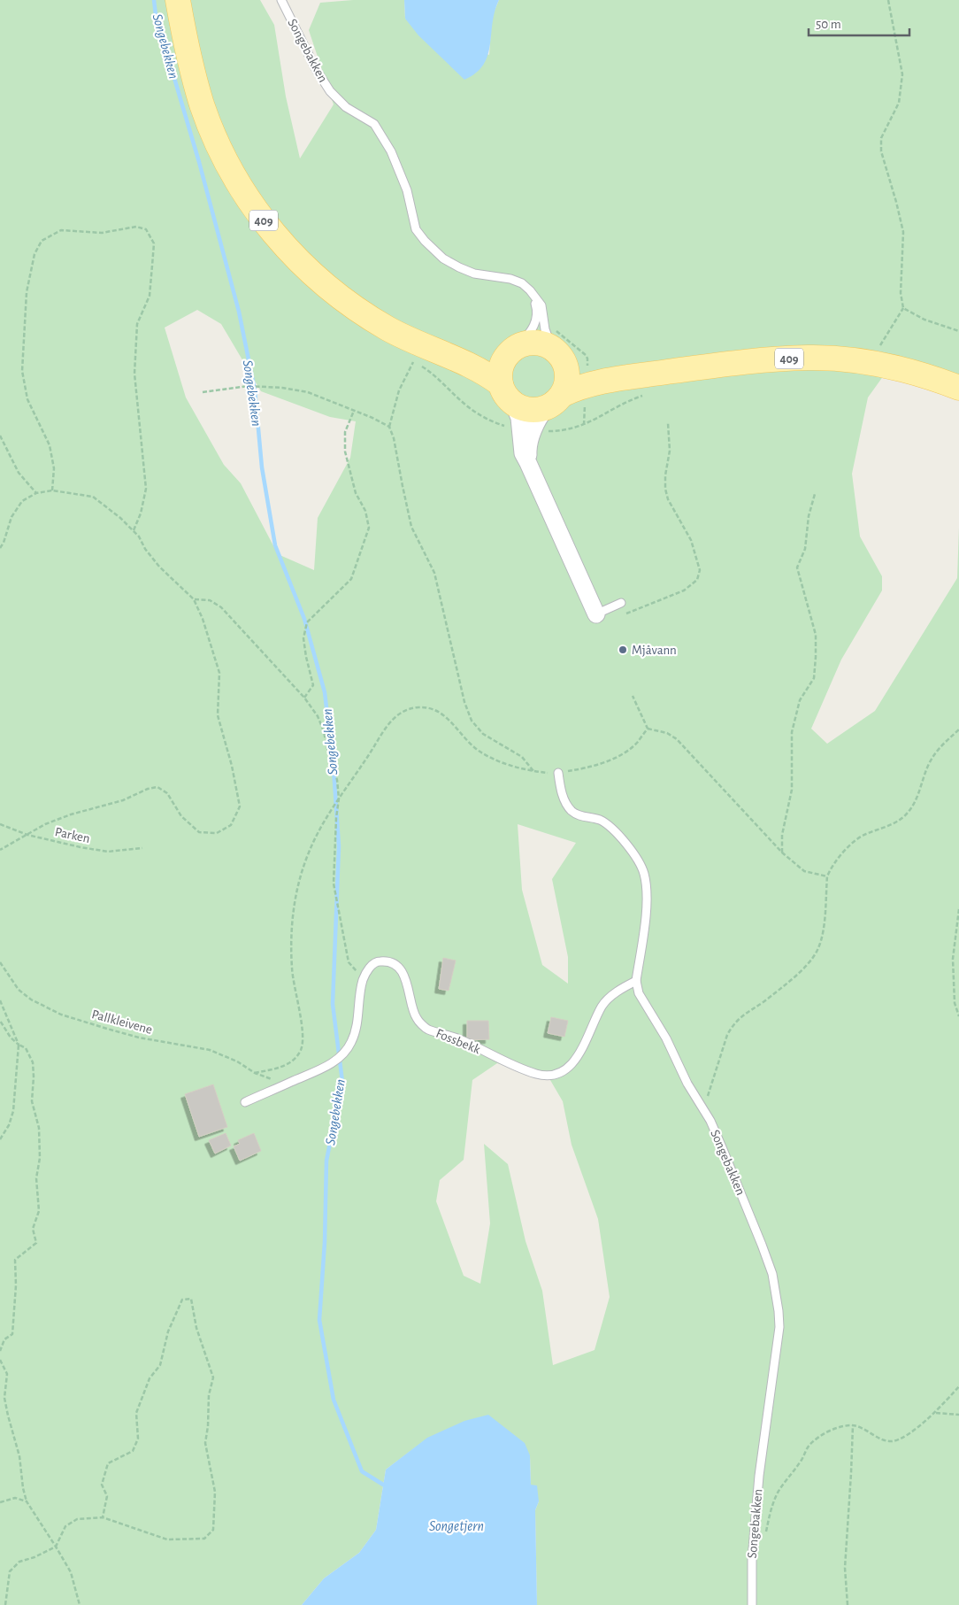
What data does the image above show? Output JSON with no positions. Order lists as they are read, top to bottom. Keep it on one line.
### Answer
{"streets":{"main road":["409"],"lane":["Songebakken","Fossbekk"],"path":["Parken","Pallkleivene"]},"crossings":[["Songebakken","Fossbekk"]],"water":["Songebekken","Songetjern"],"places":["Mjåvann"],"scale_bar":"50 m"}
